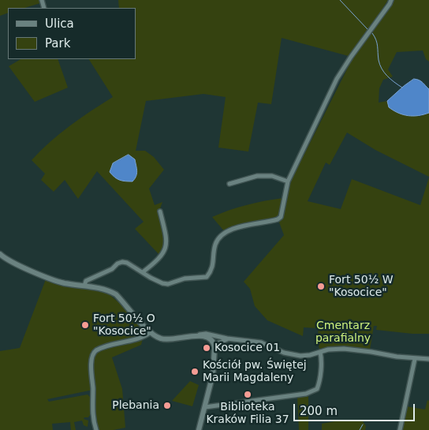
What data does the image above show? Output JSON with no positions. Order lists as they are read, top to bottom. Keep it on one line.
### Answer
{"parks":["Cmentarz parafialny"],"places":["Fort 50½ W \"Kosocice\"","Fort 50½ O \"Kosocice\"","Kosocice 01","Kościół pw. Świętej Marii Magdaleny","Biblioteka Kraków Filia 37","Plebania"],"legend":["Ulica","Park"],"scale_bar":"200 m"}
